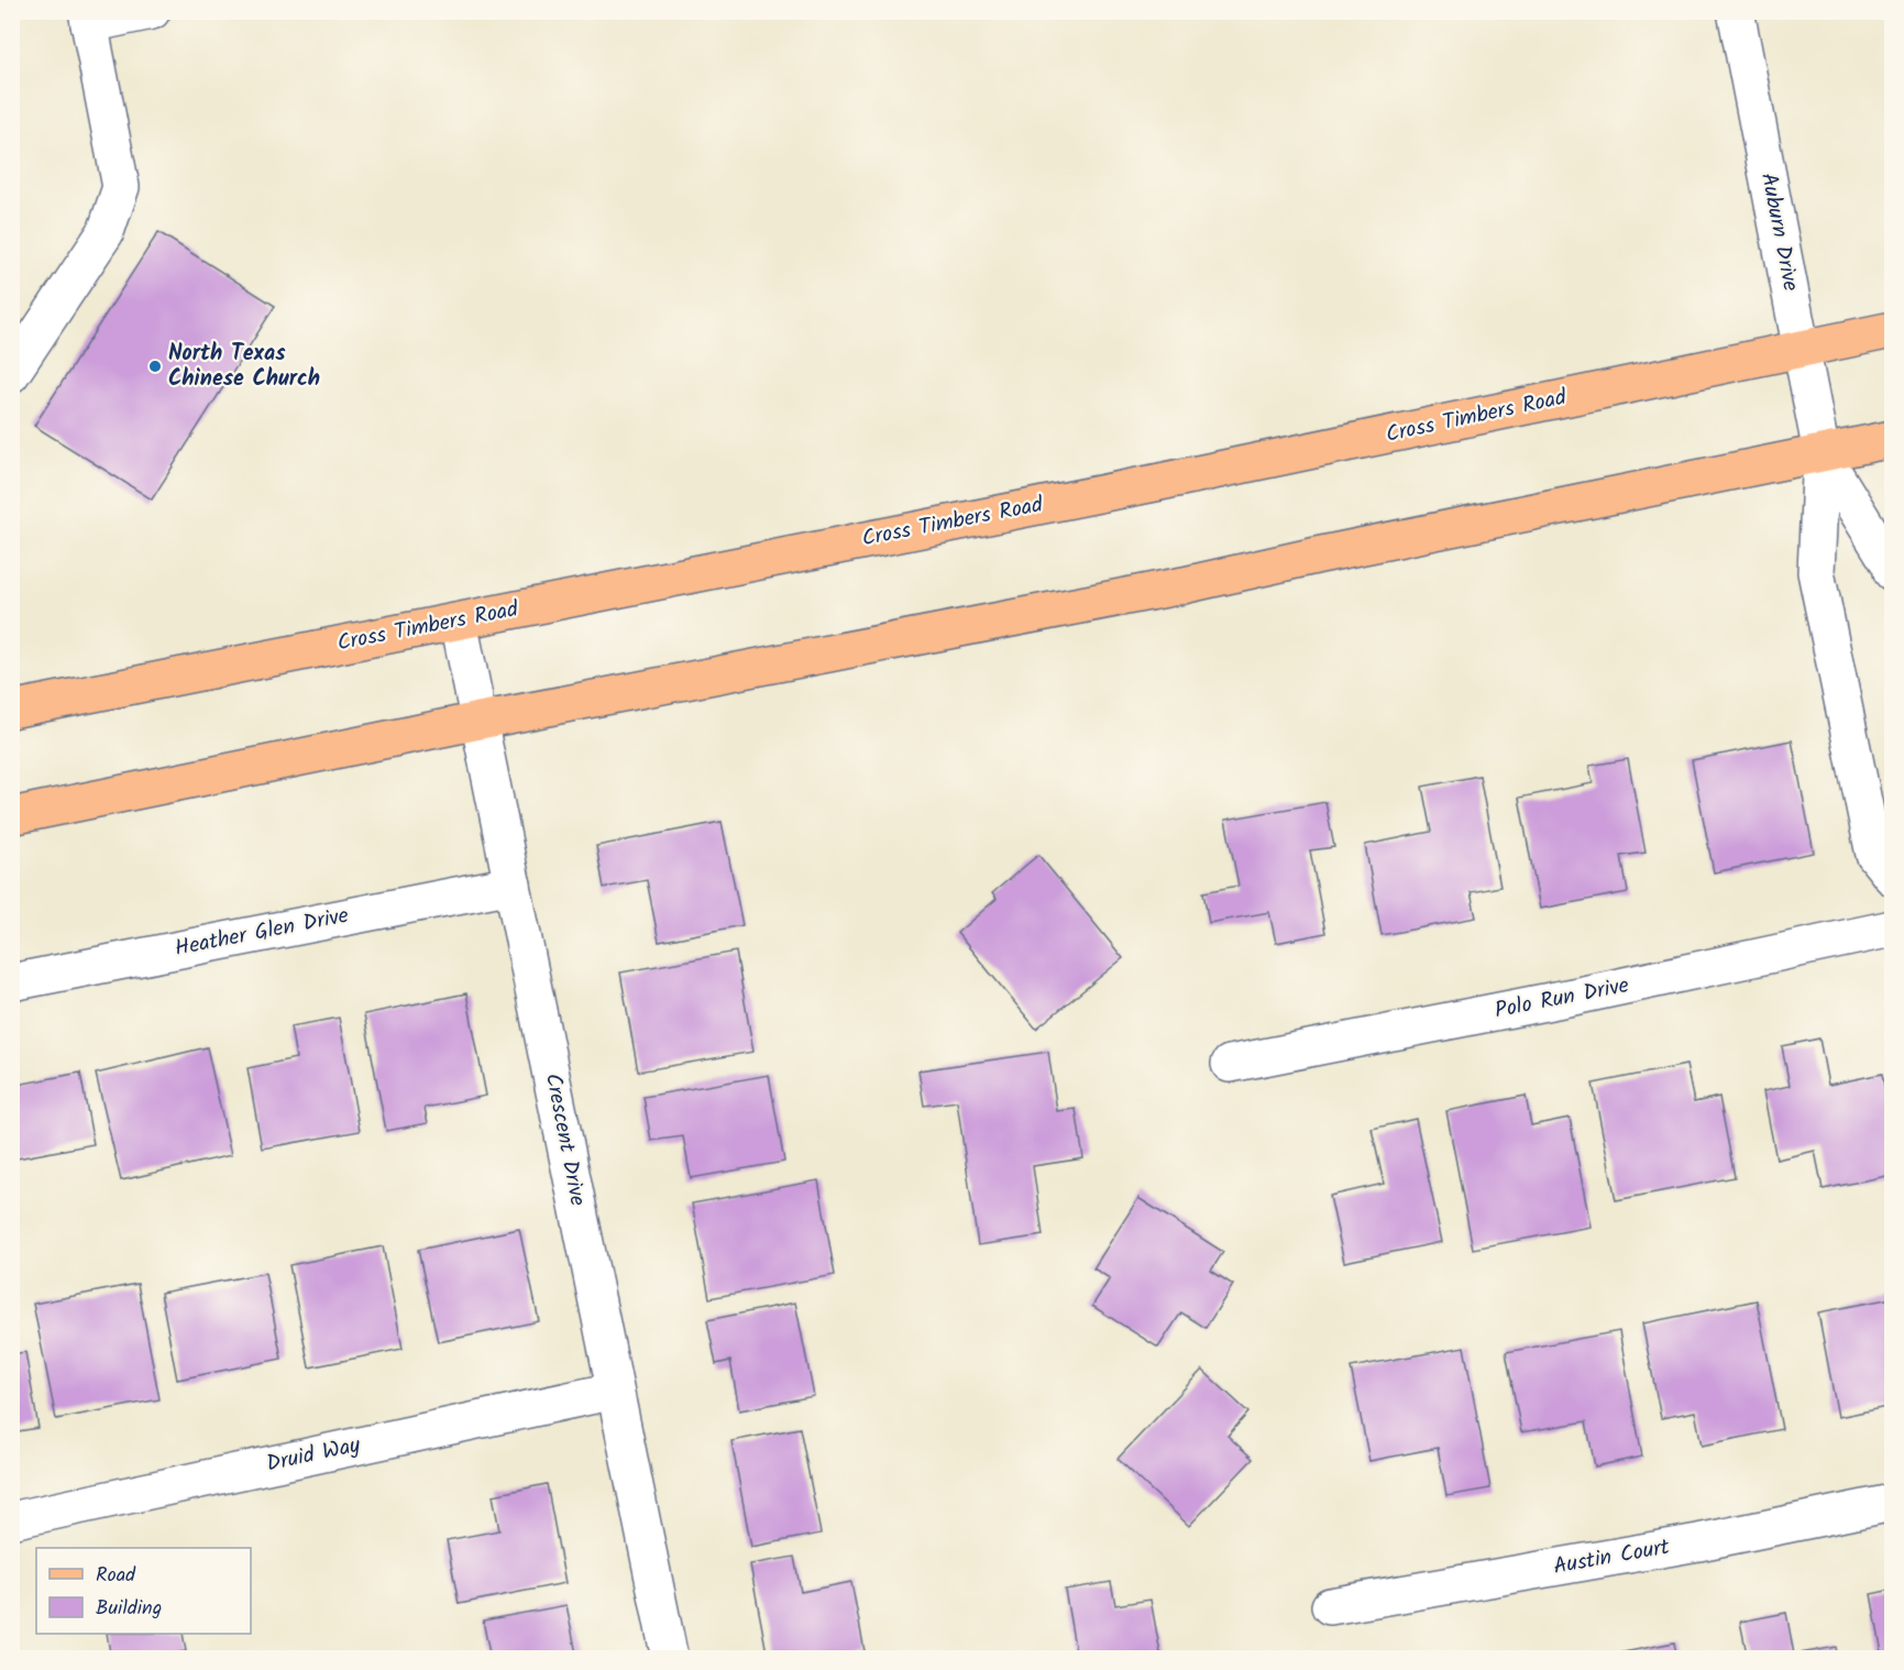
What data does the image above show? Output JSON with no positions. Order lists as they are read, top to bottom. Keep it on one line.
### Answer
{"streets":{"main road":["Cross Timbers Road"],"street":["Auburn Drive","Heather Glen Drive","Polo Run Drive","Crescent Drive","Druid Way","Austin Court"]},"crossings":[["Auburn Drive","Cross Timbers Road"],["Cross Timbers Road","Crescent Drive"],["Heather Glen Drive","Crescent Drive"],["Crescent Drive","Druid Way"]],"places":["North Texas Chinese Church"],"legend":["Road","Building"]}
